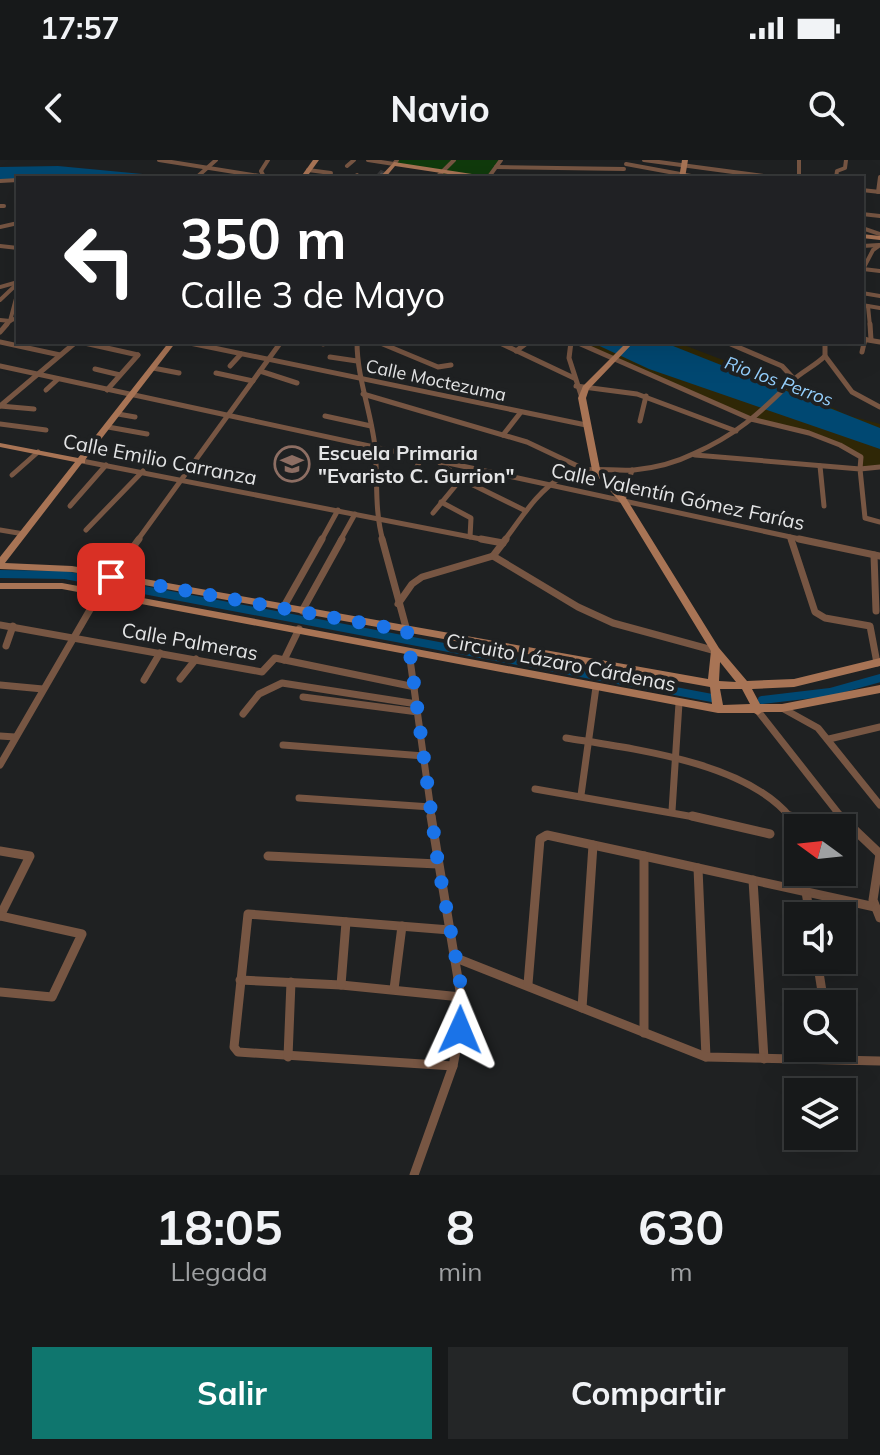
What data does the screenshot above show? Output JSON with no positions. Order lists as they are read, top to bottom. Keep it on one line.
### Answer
{"streets":{"street":["Calle Moctezuma","Calle Emilio Carranza","Calle Valentín Gómez Farías","Calle Palmeras","Circuito Lázaro Cárdenas"]},"water":["Rio los Perros"],"places":{"school or university":["Escuela Primaria \"Evaristo C. Gurrion\""]},"north":"left","page":{"status":"17:57","header":"Navio","turn":["350 m","Calle 3 de Mayo"],"eta":["18:05","Llegada","8","min","630","m"],"buttons":["Salir","Compartir"]}}
